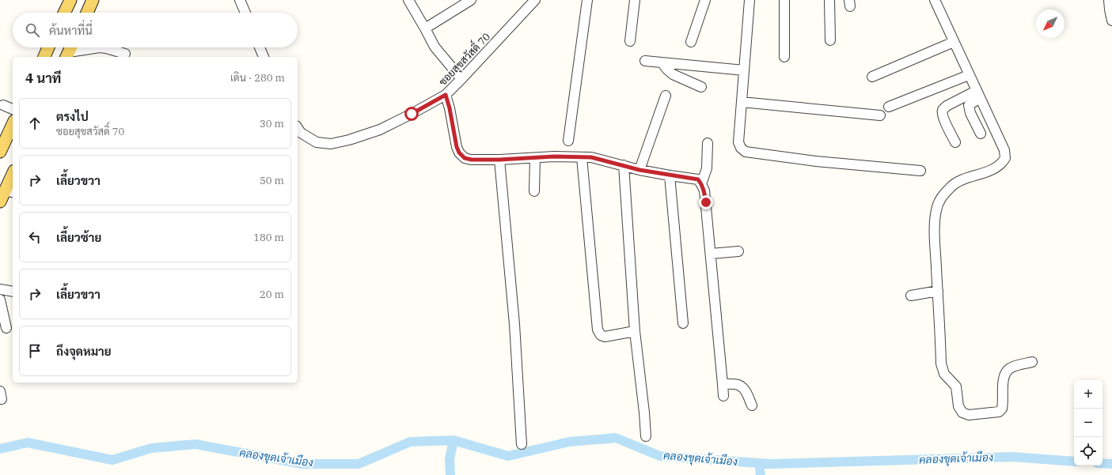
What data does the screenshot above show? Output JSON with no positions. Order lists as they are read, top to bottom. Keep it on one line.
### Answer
{"streets":{"street":["ซอยสุขสวัสดิ์ 70"]},"water":["คลองขุดเจ้าเมือง"],"north":"bottom left","page":{"search":"ค้นหาที่นี่","heading":["4 นาที","เดิน · 280 m"],"list":[["ตรงไป","ซอยสุขสวัสดิ์ 70","30 m"],["เลี้ยวขวา","50 m"],["เลี้ยวซ้าย","180 m"],["เลี้ยวขวา","20 m"],"ถึงจุดหมาย"],"map_buttons":["+","−"]}}
